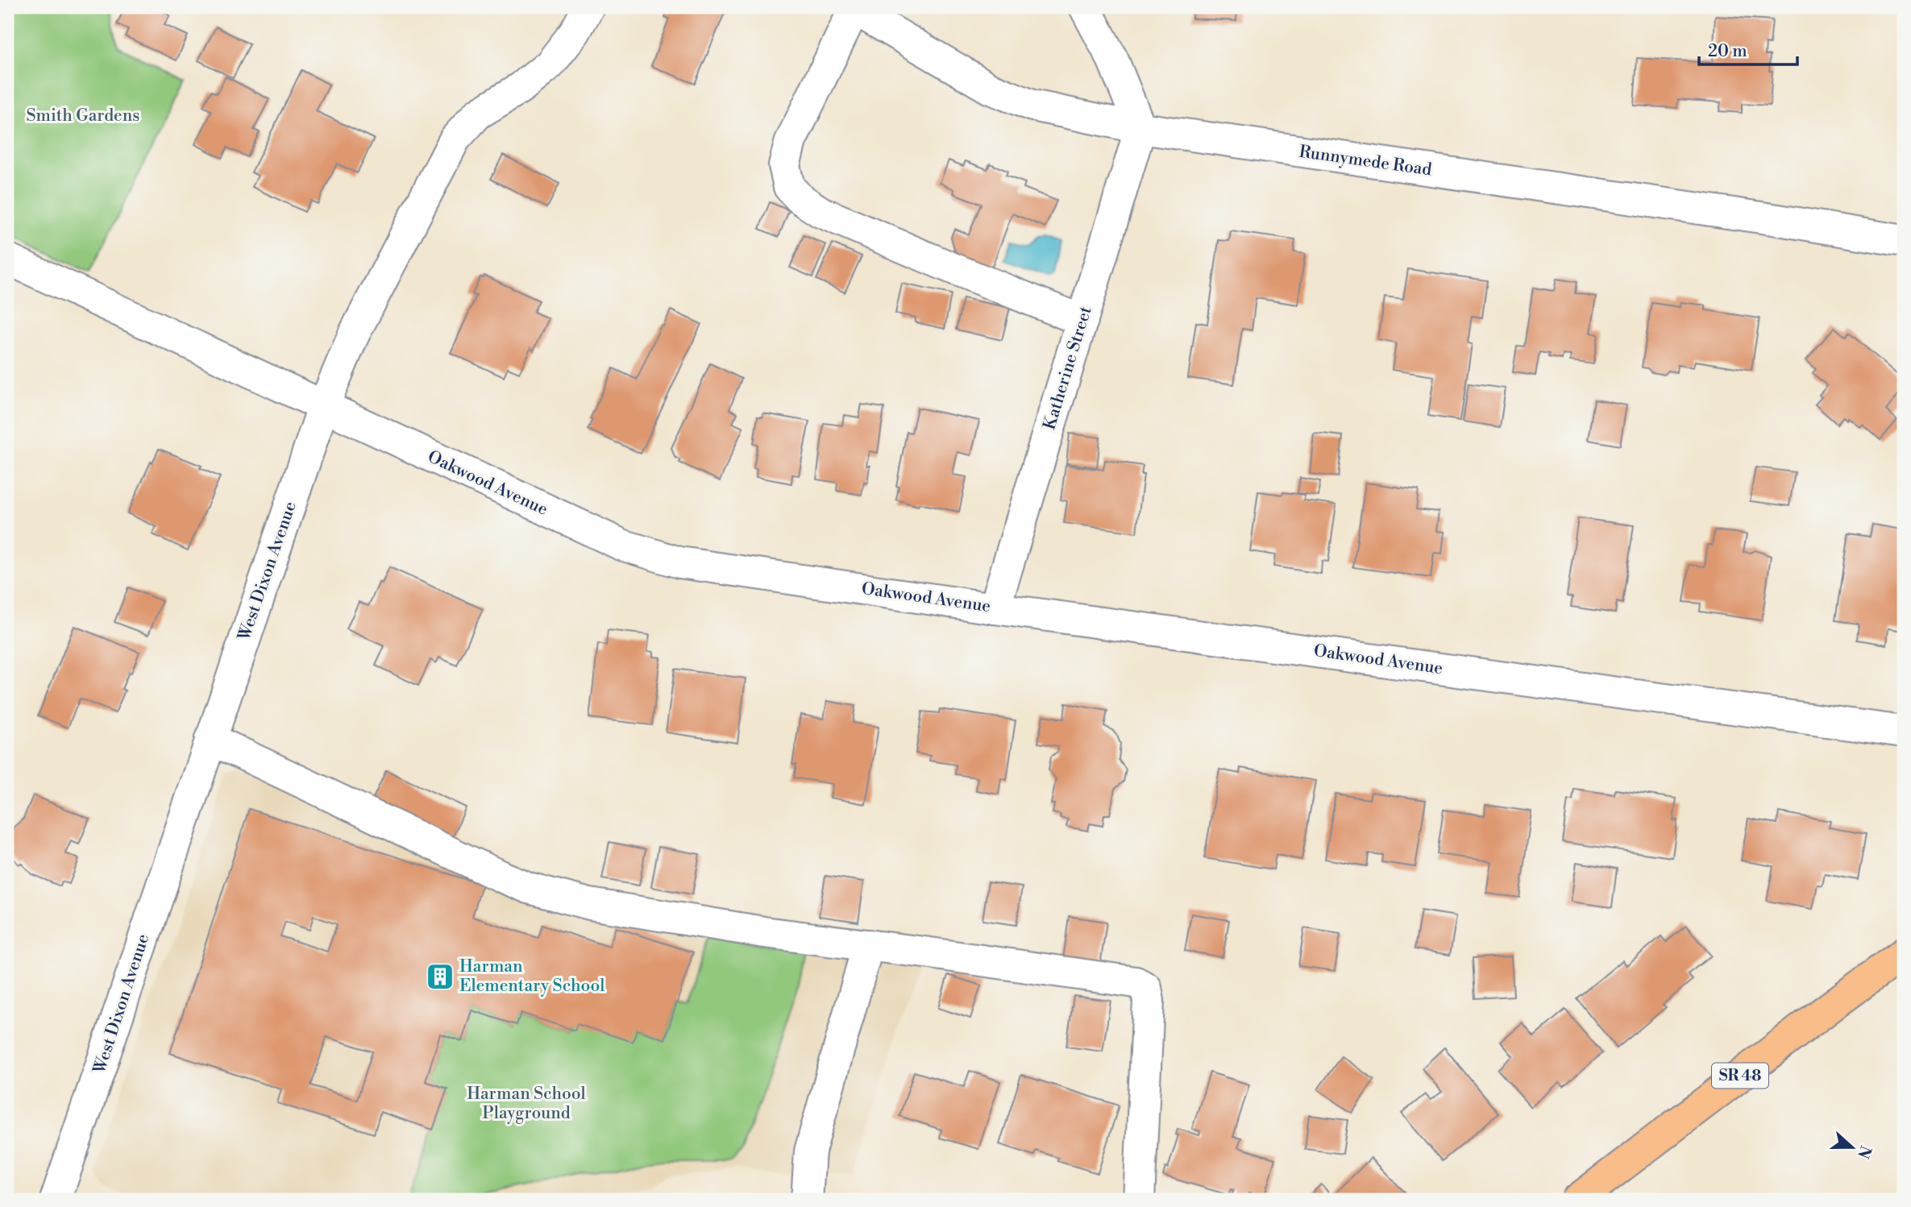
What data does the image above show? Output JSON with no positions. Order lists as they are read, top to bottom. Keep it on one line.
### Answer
{"streets":{"main road":["SR 48"],"street":["Runnymede Road","Katherine Street","Oakwood Avenue","West Dixon Avenue"]},"crossings":[["Runnymede Road","Katherine Street"],["Katherine Street","Oakwood Avenue"],["Oakwood Avenue","West Dixon Avenue"]],"parks":["Smith Gardens","Harman School Playground"],"places":{"building":["Harman Elementary School"]},"scale_bar":"20 m","north":"right"}
